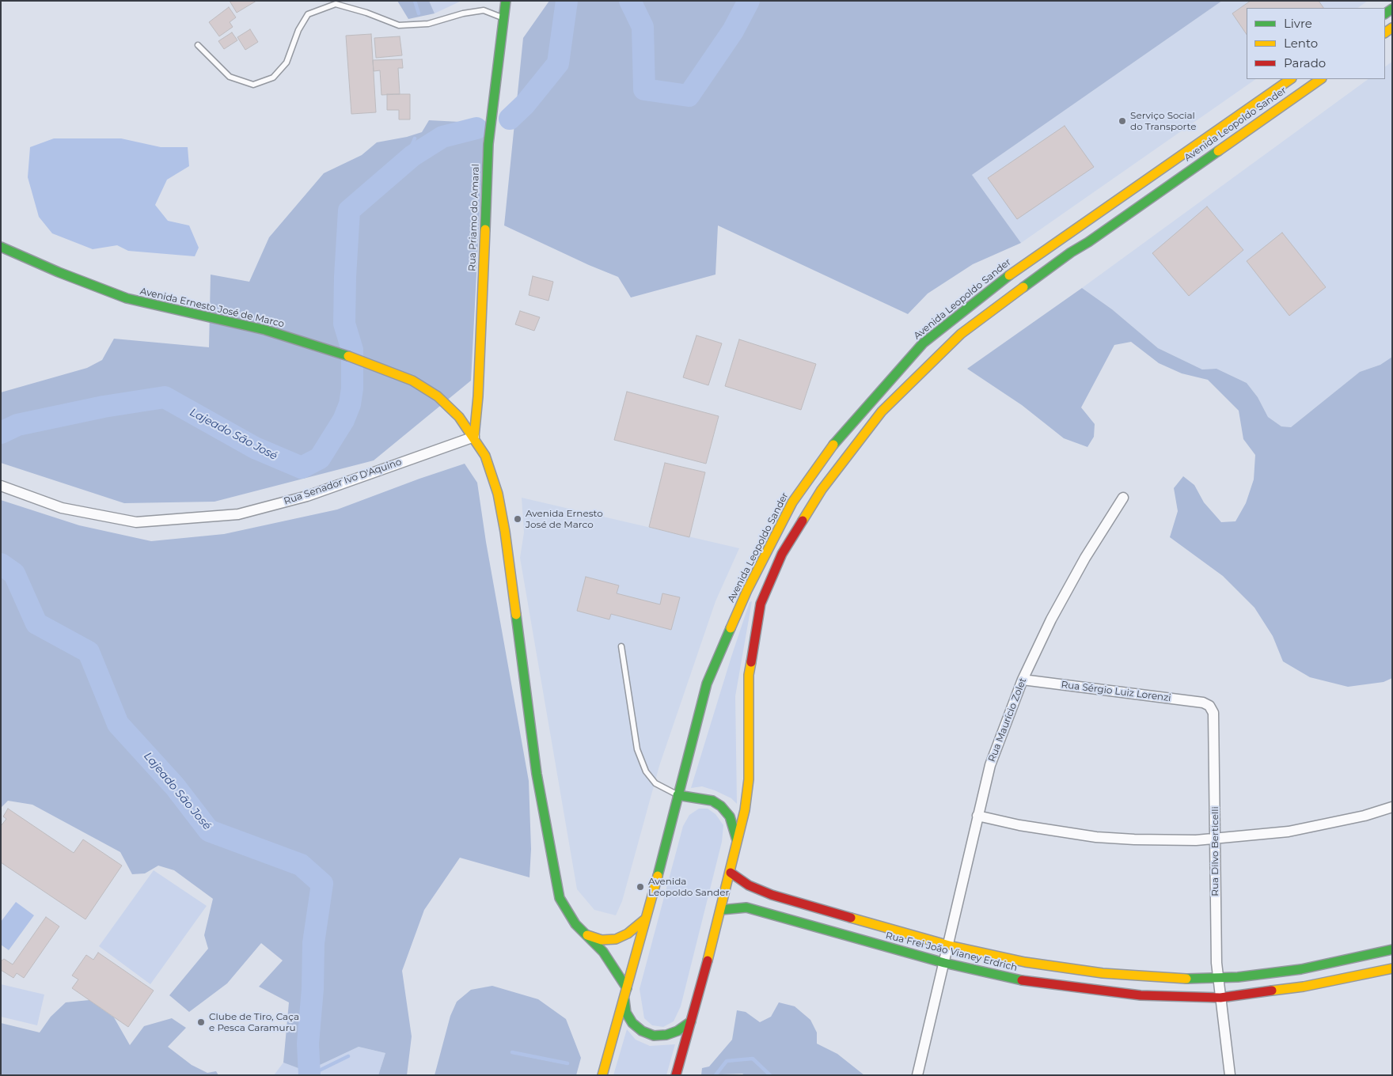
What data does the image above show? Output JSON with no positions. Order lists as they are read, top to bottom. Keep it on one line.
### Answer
{"streets":{"main road":["Avenida Leopoldo Sander","Rua Priamo do Amaral","Avenida Ernesto José de Marco","Rua Frei João Vianey Erdrich"],"street":["Rua Senador Ivo D'Aquino","Rua Sérgio Luiz Lorenzi","Rua Maurício Zolet","Rua Dilvo Berticelli"]},"crossings":[["Avenida Leopoldo Sander","Avenida Ernesto José de Marco"],["Avenida Leopoldo Sander","Rua Frei João Vianey Erdrich"],["Rua Priamo do Amaral","Avenida Ernesto José de Marco"],["Rua Priamo do Amaral","Rua Senador Ivo D'Aquino"],["Avenida Ernesto José de Marco","Rua Senador Ivo D'Aquino"],["Rua Sérgio Luiz Lorenzi","Rua Maurício Zolet"],["Rua Sérgio Luiz Lorenzi","Rua Dilvo Berticelli"],["Rua Maurício Zolet","Rua Frei João Vianey Erdrich"],["Rua Dilvo Berticelli","Rua Frei João Vianey Erdrich"]],"water":["Lajeado São José"],"places":["Serviço Social do Transporte","Avenida Ernesto José de Marco","Avenida Leopoldo Sander","Clube de Tiro, Caça e Pesca Caramuru"],"legend":["Livre","Lento","Parado"]}
